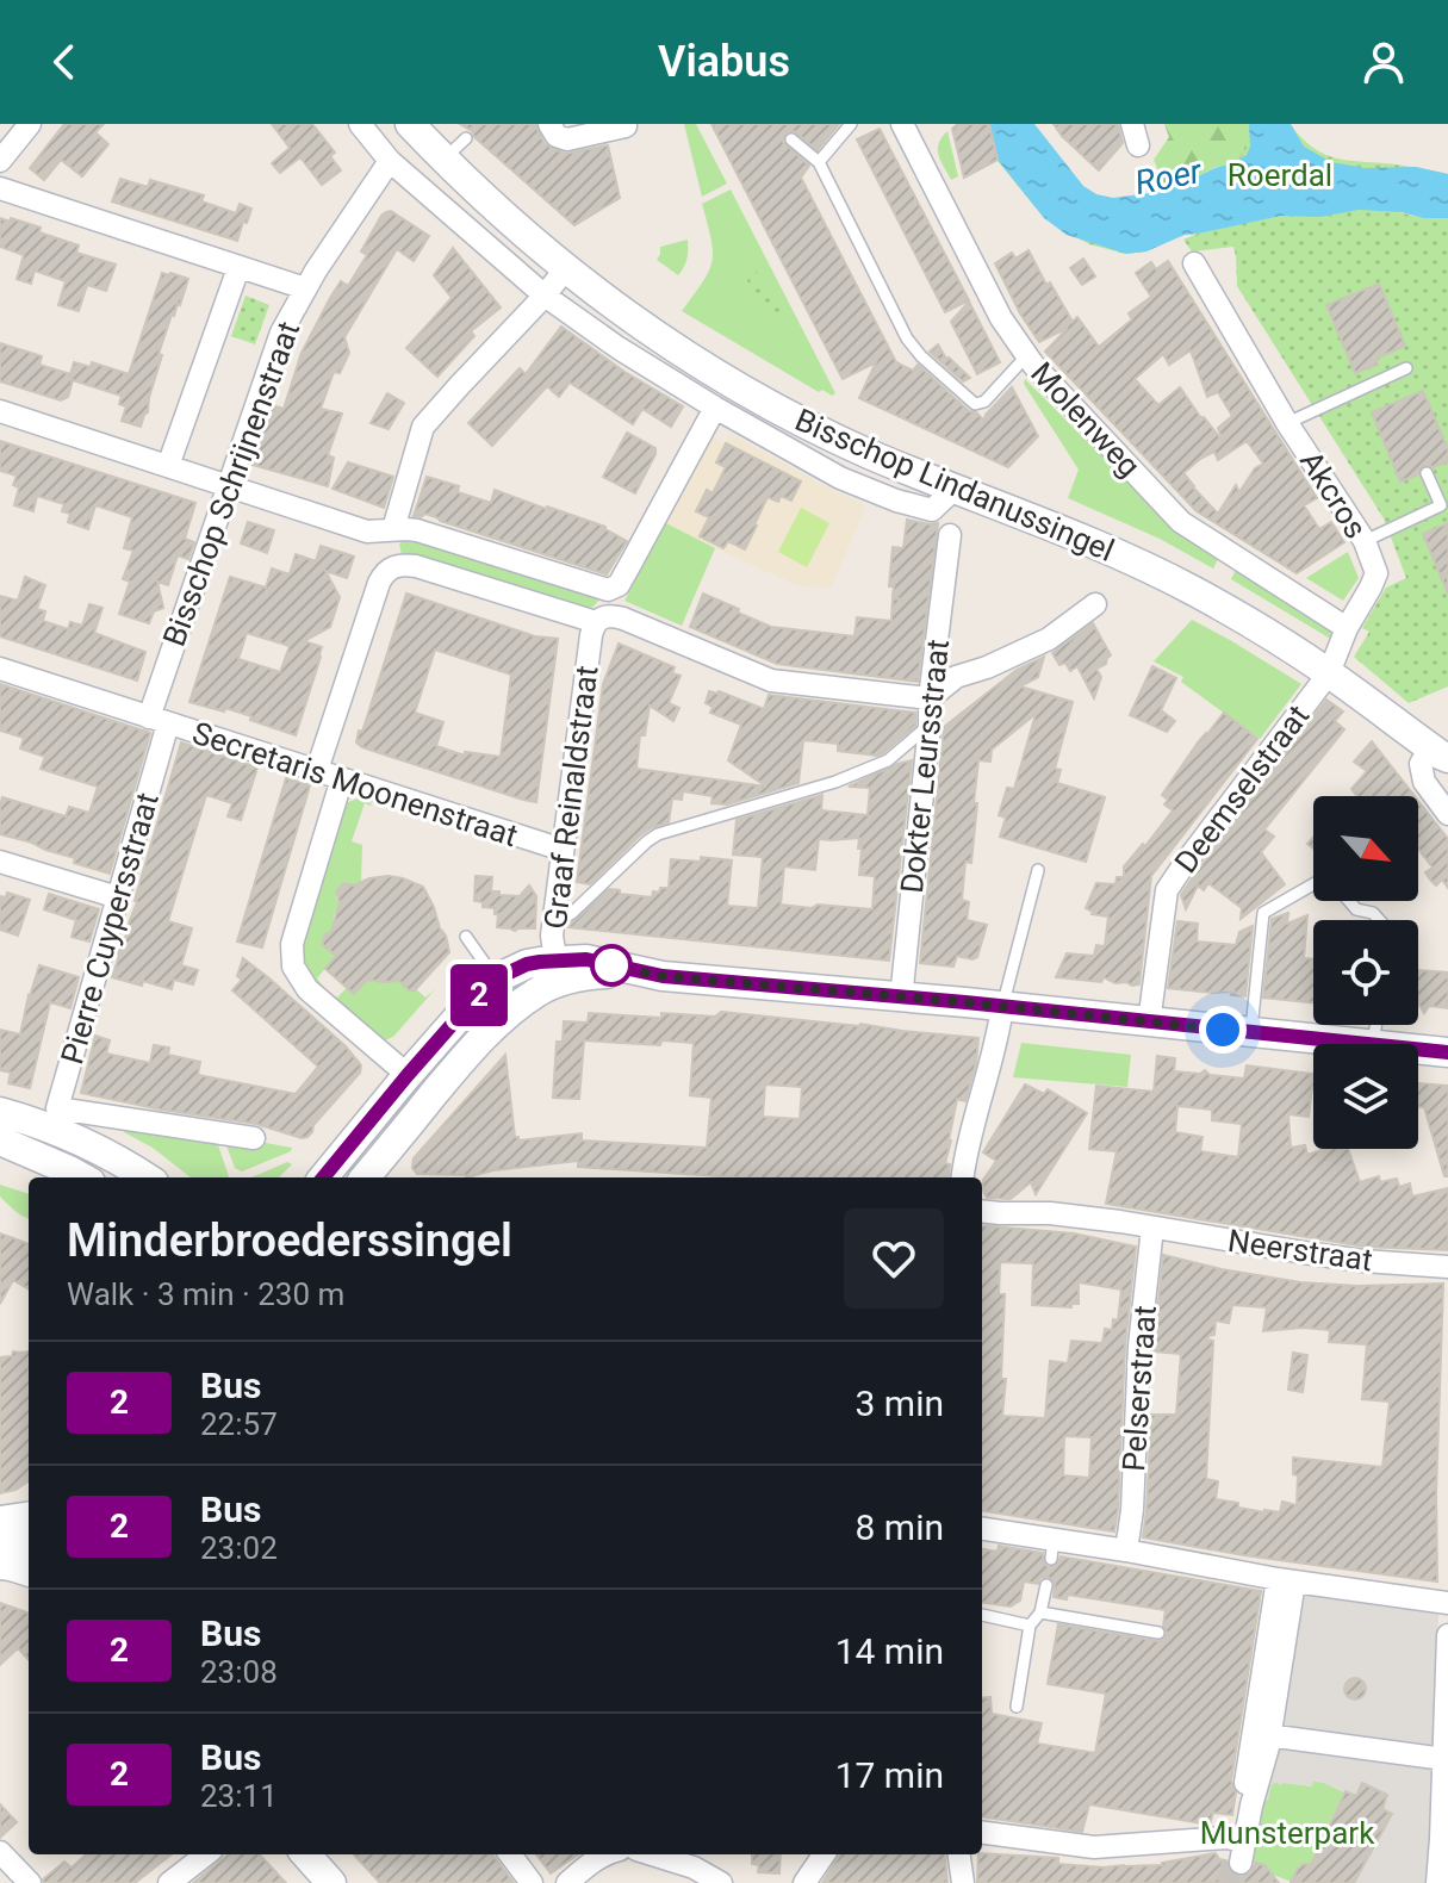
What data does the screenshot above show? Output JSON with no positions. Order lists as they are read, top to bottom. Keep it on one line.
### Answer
{"streets":{"main road":["Bisschop Lindanussingel"],"street":["Molenweg","Bisschop Schrijnenstraat","Akcros","Dokter Leursstraat","Secretaris Moonenstraat","Deemselstraat","Graaf Reinaldstraat","Pierre Cuypersstraat","Neerstraat","Pelserstraat"]},"crossings":[["Molenweg","Akcros"],["Bisschop Schrijnenstraat","Bisschop Lindanussingel"],["Bisschop Schrijnenstraat","Secretaris Moonenstraat"],["Bisschop Schrijnenstraat","Pierre Cuypersstraat"],["Bisschop Lindanussingel","Akcros"],["Bisschop Lindanussingel","Deemselstraat"],["Akcros","Deemselstraat"],["Secretaris Moonenstraat","Graaf Reinaldstraat"],["Secretaris Moonenstraat","Pierre Cuypersstraat"],["Neerstraat","Pelserstraat"]],"water":["Roer"],"parks":["Roerdal","Munsterpark"],"lines":["bus line 2"],"north":"bottom right","page":{"header":"Viabus","on_map":"2","heading":["Minderbroederssingel","Walk · 3 min · 230 m"],"list":[{"mark":"2","name":"Bus","note":"22:57","value":"3 min"},{"mark":"2","name":"Bus","note":"23:02","value":"8 min"},{"mark":"2","name":"Bus","note":"23:08","value":"14 min"},{"mark":"2","name":"Bus","note":"23:11","value":"17 min"}]}}
